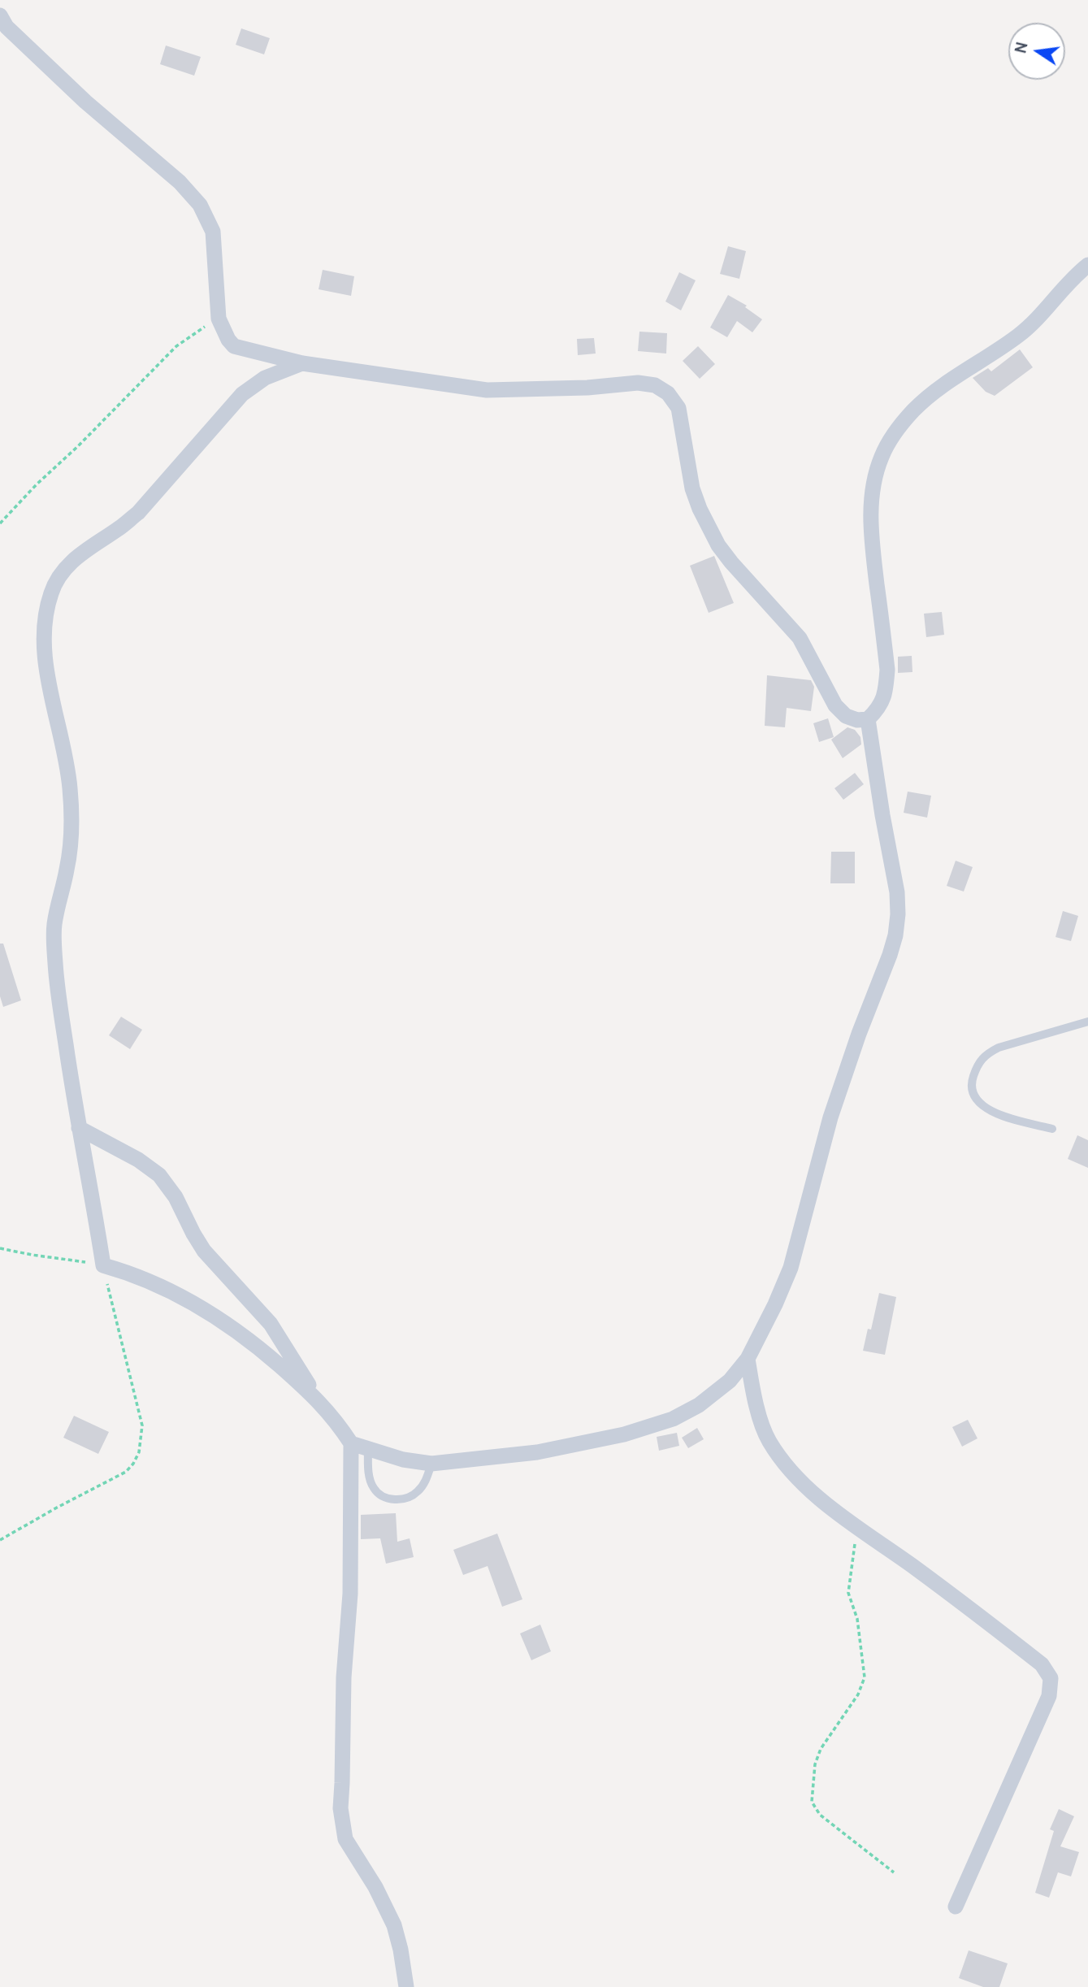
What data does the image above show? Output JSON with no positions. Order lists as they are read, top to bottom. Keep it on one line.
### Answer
{"north":"left"}
